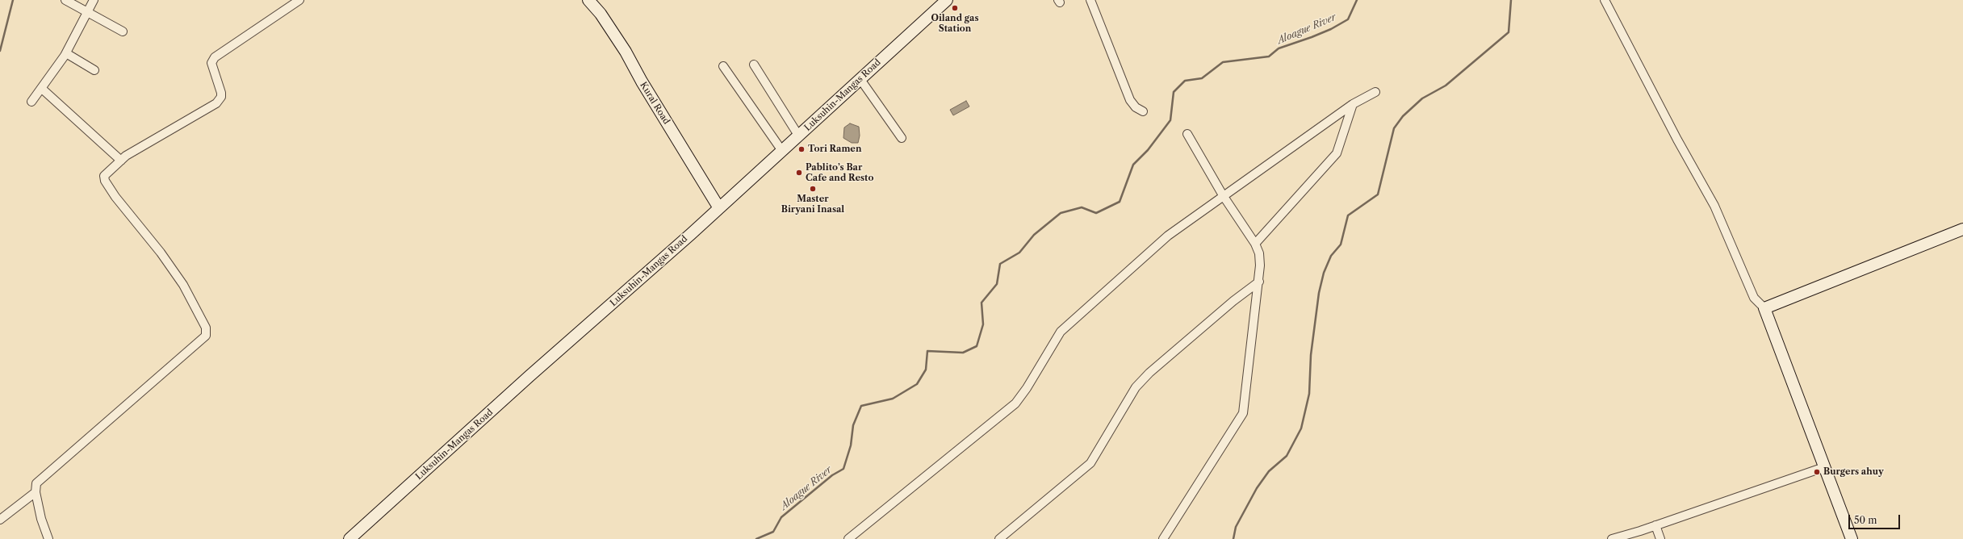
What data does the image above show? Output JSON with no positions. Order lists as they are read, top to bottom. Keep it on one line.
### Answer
{"streets":{"main road":["Luksuhin-Mangas Road","Kural Road"]},"crossings":[["Luksuhin-Mangas Road","Kural Road"]],"water":["Aloague River"],"places":["Oiland gas Station","Tori Ramen","Pablito’s Bar Cafe and Resto","Master Biryani Inasal","Burgers ahuy"],"scale_bar":"50 m"}
